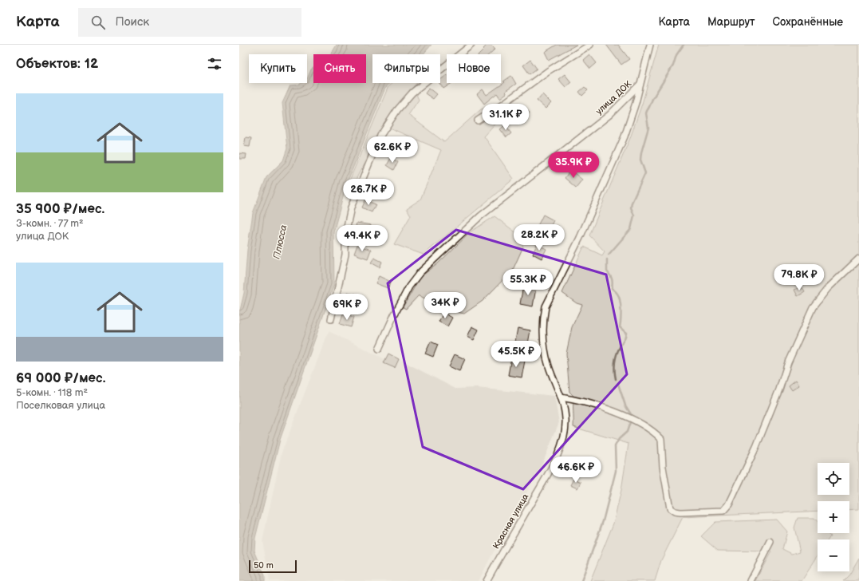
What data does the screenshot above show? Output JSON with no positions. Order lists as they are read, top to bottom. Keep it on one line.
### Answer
{"streets":{"street":["улица ДОК","Красная улица"]},"crossings":[["улица ДОК","Красная улица"]],"water":["Плюсса"],"scale_bar":"50 m","page":{"header":"Карта","search":"Поиск","nav":["Карта","Маршрут","Сохранённые"],"heading":"Объектов: 12","chip":["Купить","Снять","Фильтры","Новое"],"list":[{"name":"35 900 ₽/мес.","note":"3-комн. · 77 m² · улица ДОК"},{"name":"69 000 ₽/мес.","note":"5-комн. · 118 m² · Поселковая улица"}],"price":["31.1K ₽","62.6K ₽","35.9K ₽","26.7K ₽","28.2K ₽","49.4K ₽","79.8K ₽","55.3K ₽","34K ₽","69K ₽","45.5K ₽","46.6K ₽"],"map_buttons":["+","−"],"scale":"50 m"}}
